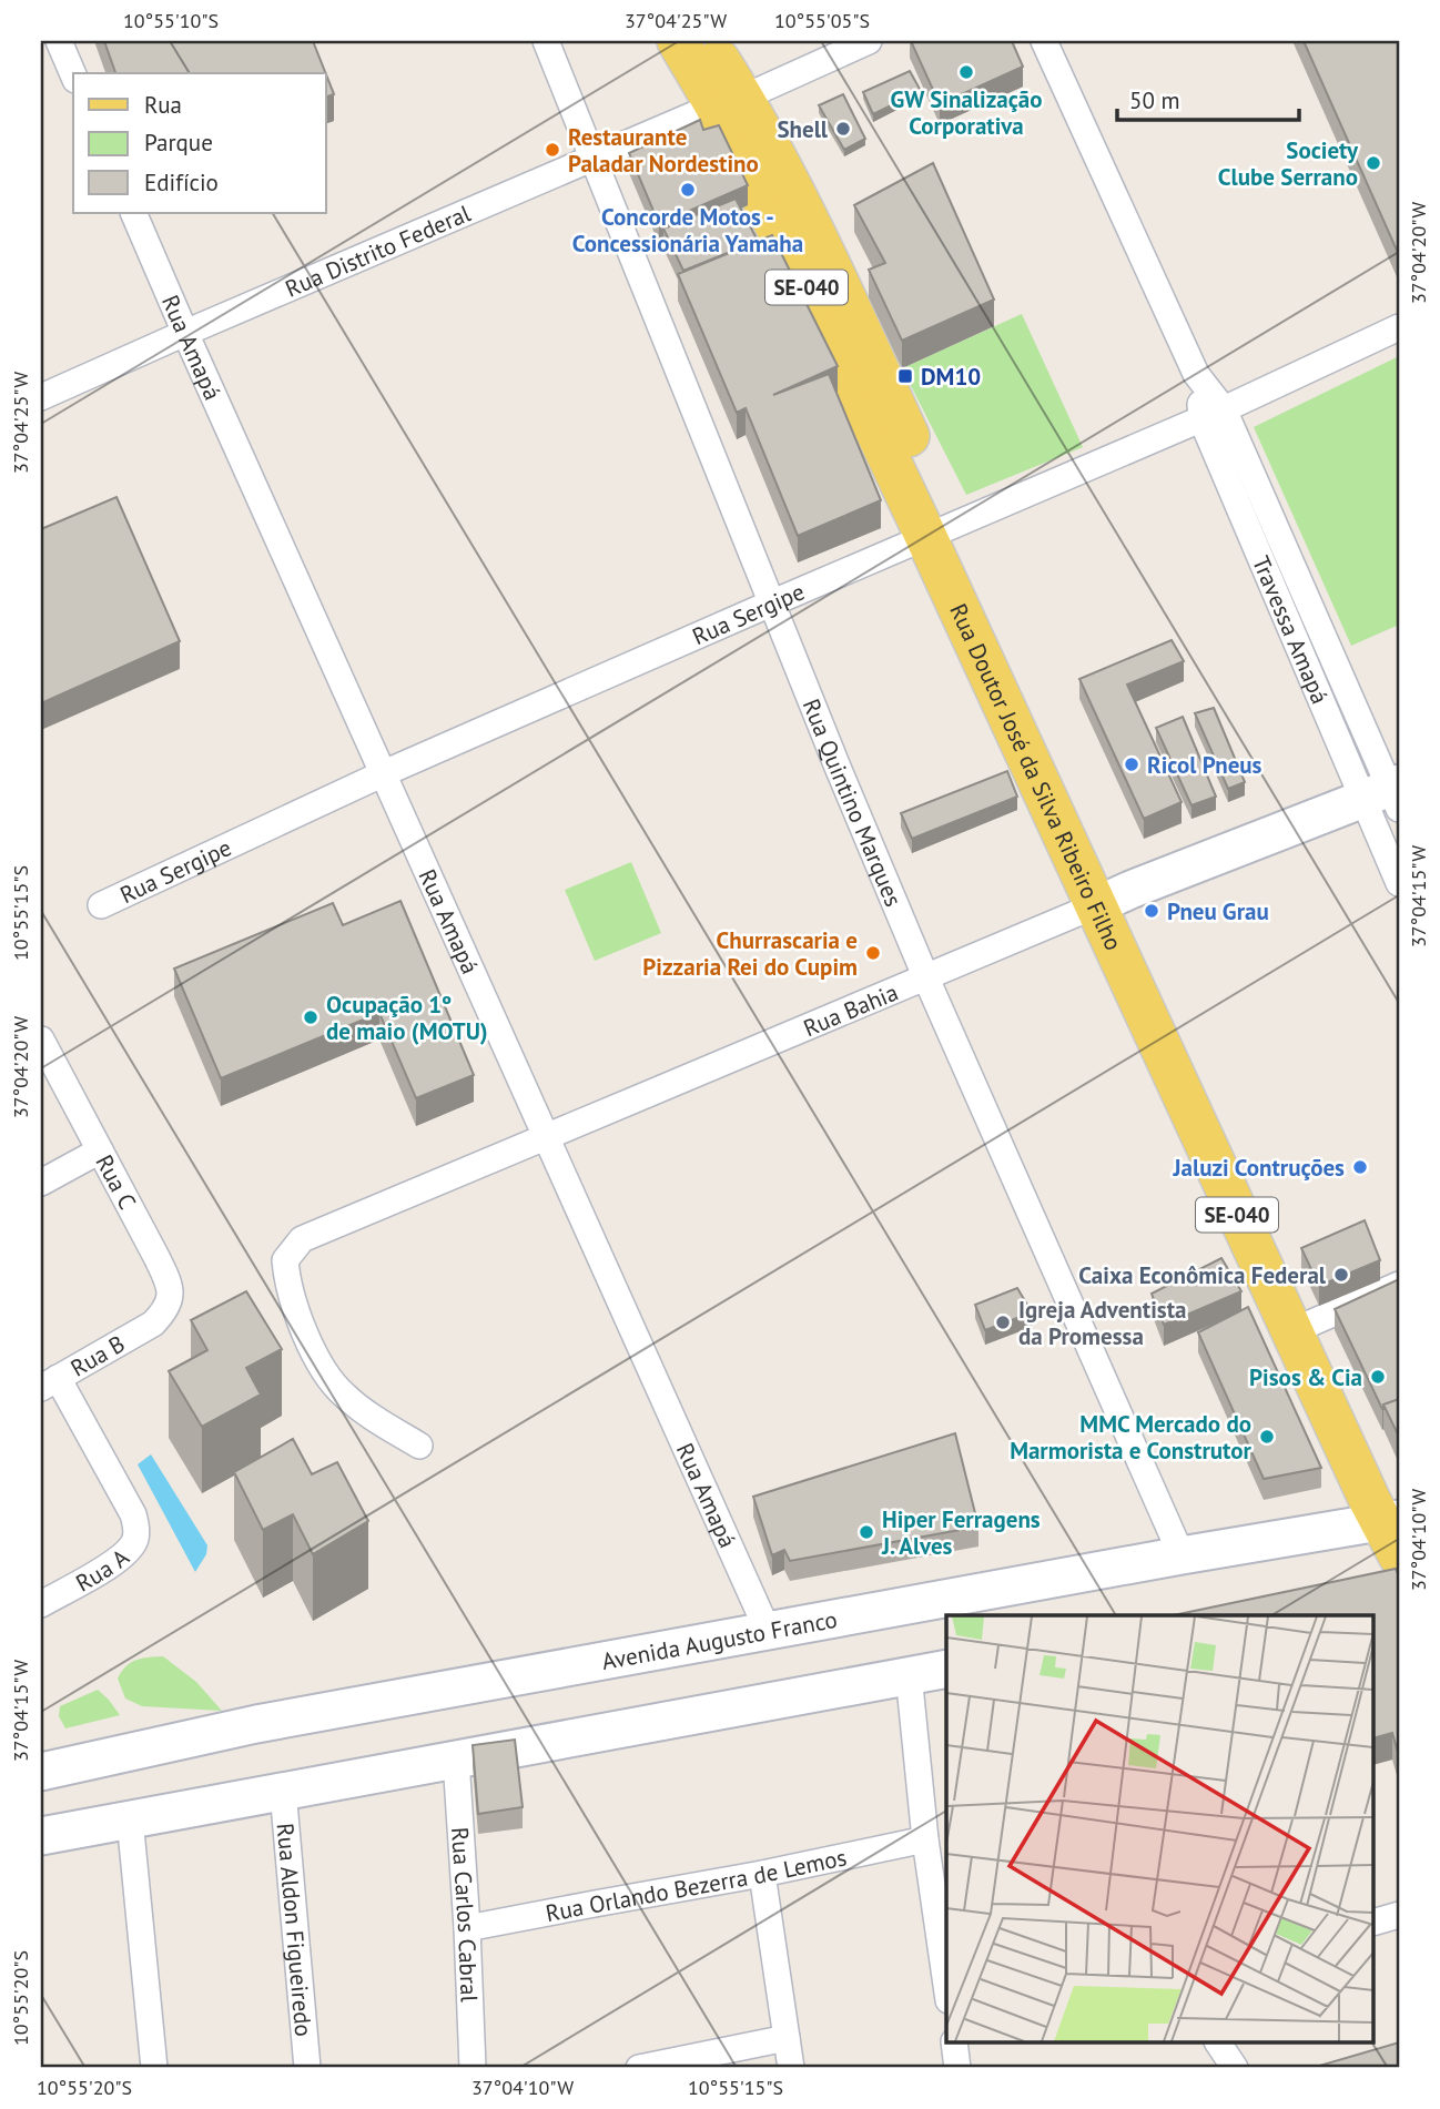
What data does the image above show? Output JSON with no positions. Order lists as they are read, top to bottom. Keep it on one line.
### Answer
{"streets":{"main road":["SE-040","Rua Doutor José da Silva Ribeiro Filho","Rua Bahia","Avenida Augusto Franco"],"street":["Rua Distrito Federal","Rua Amapá","Rua Sergipe","Travessa Amapá","Rua Quintino Marques","Rua C","Rua B","Rua A","Rua Orlando Bezerra de Lemos","Rua Carlos Cabral","Rua Aldon Figueiredo"]},"crossings":[["Rua Distrito Federal","Rua Amapá"],["Rua Distrito Federal","Rua Doutor José da Silva Ribeiro Filho"],["Rua Distrito Federal","Rua Quintino Marques"],["Rua Amapá","Rua Sergipe"],["Rua Amapá","Rua Bahia"],["Rua Amapá","Avenida Augusto Franco"],["Rua Sergipe","Travessa Amapá"],["Rua Sergipe","Rua Doutor José da Silva Ribeiro Filho"],["Rua Sergipe","Rua Quintino Marques"],["Travessa Amapá","Rua Bahia"],["Rua Doutor José da Silva Ribeiro Filho","Rua Bahia"],["Rua Doutor José da Silva Ribeiro Filho","Avenida Augusto Franco"],["Rua Quintino Marques","Rua Bahia"],["Rua Quintino Marques","Avenida Augusto Franco"],["Rua C","Rua B"],["Rua B","Rua A"],["Rua Orlando Bezerra de Lemos","Rua Carlos Cabral"]],"places":{"other":["GW Sinalização Corporativa","Shell","Restaurante Paladar Nordestino","Society Clube Serrano","Concorde Motos - Concessionária Yamaha","Ricol Pneus","Pneu Grau","Churrascaria e Pizzaria Rei do Cupim","Ocupação 1º de maio (MOTU)","Jaluzi Contruções","Caixa Econômica Federal","Igreja Adventista da Promessa","Pisos & Cia","MMC Mercado do Marmorista e Construtor","Hiper Ferragens J. Alves"],"transit":["DM10"]},"legend":["Rua","Parque","Edifício"],"scale_bar":"50 m","coordinates":["10°55'10\"S","37°04'25\"W","10°55'05\"S","37°04'20\"W","37°04'15\"W","10°55'15\"S","37°04'10\"W","10°55'20\"S"]}
